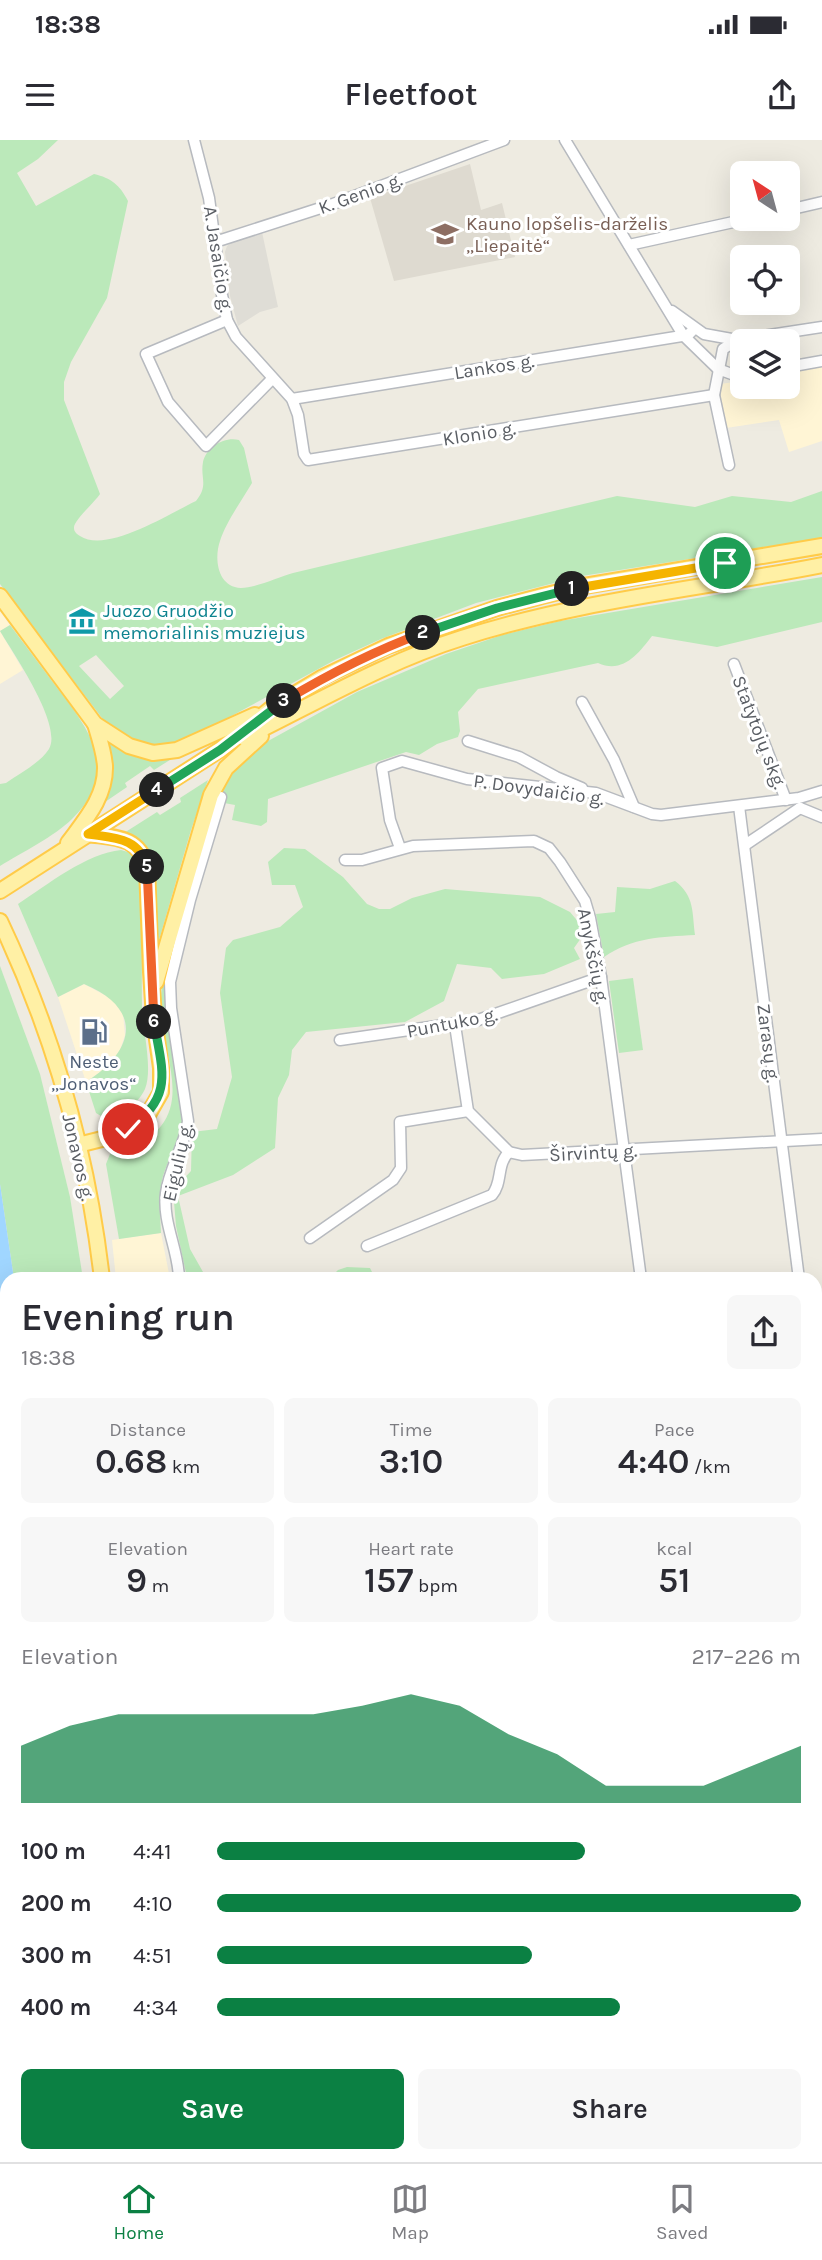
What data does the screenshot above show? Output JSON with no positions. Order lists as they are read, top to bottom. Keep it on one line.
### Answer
{"streets":{"main road":["Jonavos g."],"street":["K. Genio g.","A. Jasaičio g.","Lankos g.","Klonio g.","Statytojų skg.","P. Dovydaičio g.","Anykščių g.","Puntuko g.","Zarasų g.","Širvintų g.","Eigulių g."]},"crossings":[["K. Genio g.","A. Jasaičio g."],["A. Jasaičio g.","Lankos g."],["A. Jasaičio g.","Klonio g."],["Lankos g.","Klonio g."],["Statytojų skg.","P. Dovydaičio g."],["P. Dovydaičio g.","Anykščių g."],["P. Dovydaičio g.","Zarasų g."],["Anykščių g.","Puntuko g."],["Anykščių g.","Širvintų g."],["Zarasų g.","Širvintų g."]],"places":{"school or university":["Kauno lopšelis-darželis „Liepaitė“"],"museum":["Juozo Gruodžio memorialinis muziejus"],"fuel station":["Neste „Jonavos“"]},"north":"top left","page":{"status":"18:38","header":"Fleetfoot","pins":["1","2","3","4","5","6"],"heading":["Evening run","18:38"],"stats":[["Distance","0.68 km"],["Time","3:10"],["Pace","4:40 /km"],["Elevation","9 m"],["Heart rate","157 bpm"],["kcal","51"]],"chart":["Elevation","217–226 m"],"list":[{"name":"100 m","note":"4:41"},{"name":"200 m","note":"4:10"},{"name":"300 m","note":"4:51"},{"name":"400 m","note":"4:34"}],"buttons":["Save","Share"],"tabs":["Home","Map","Saved"]}}
